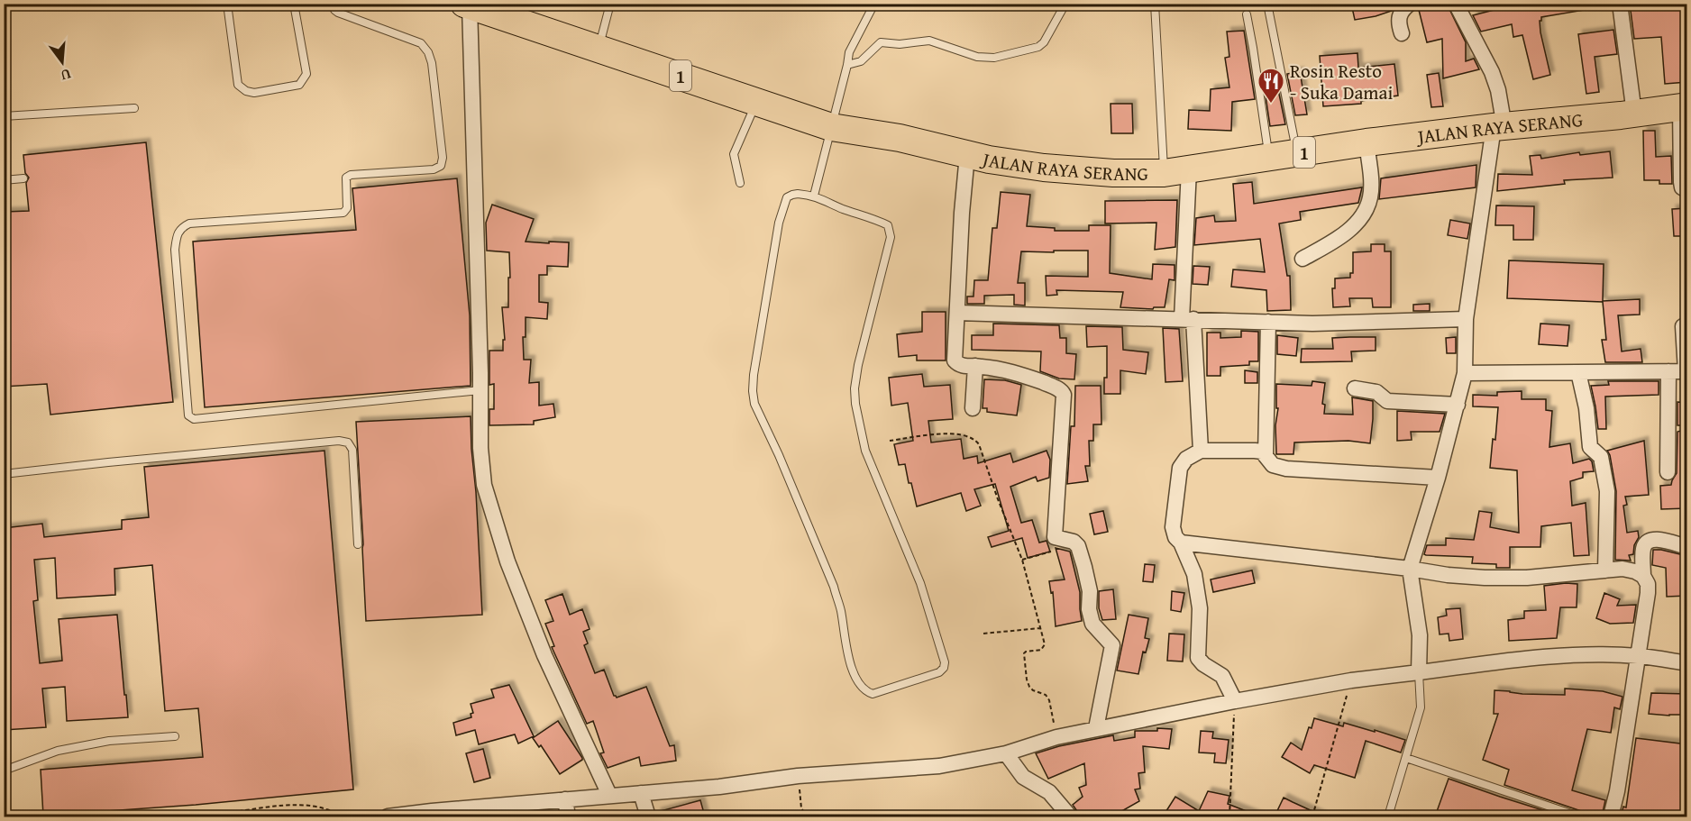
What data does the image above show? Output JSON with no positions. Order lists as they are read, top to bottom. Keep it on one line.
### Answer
{"streets":{"highway":["1","JALAN RAYA SERANG"]},"places":{"restaurant":["Rosin Resto - Suka Damai"]},"north":"bottom"}
